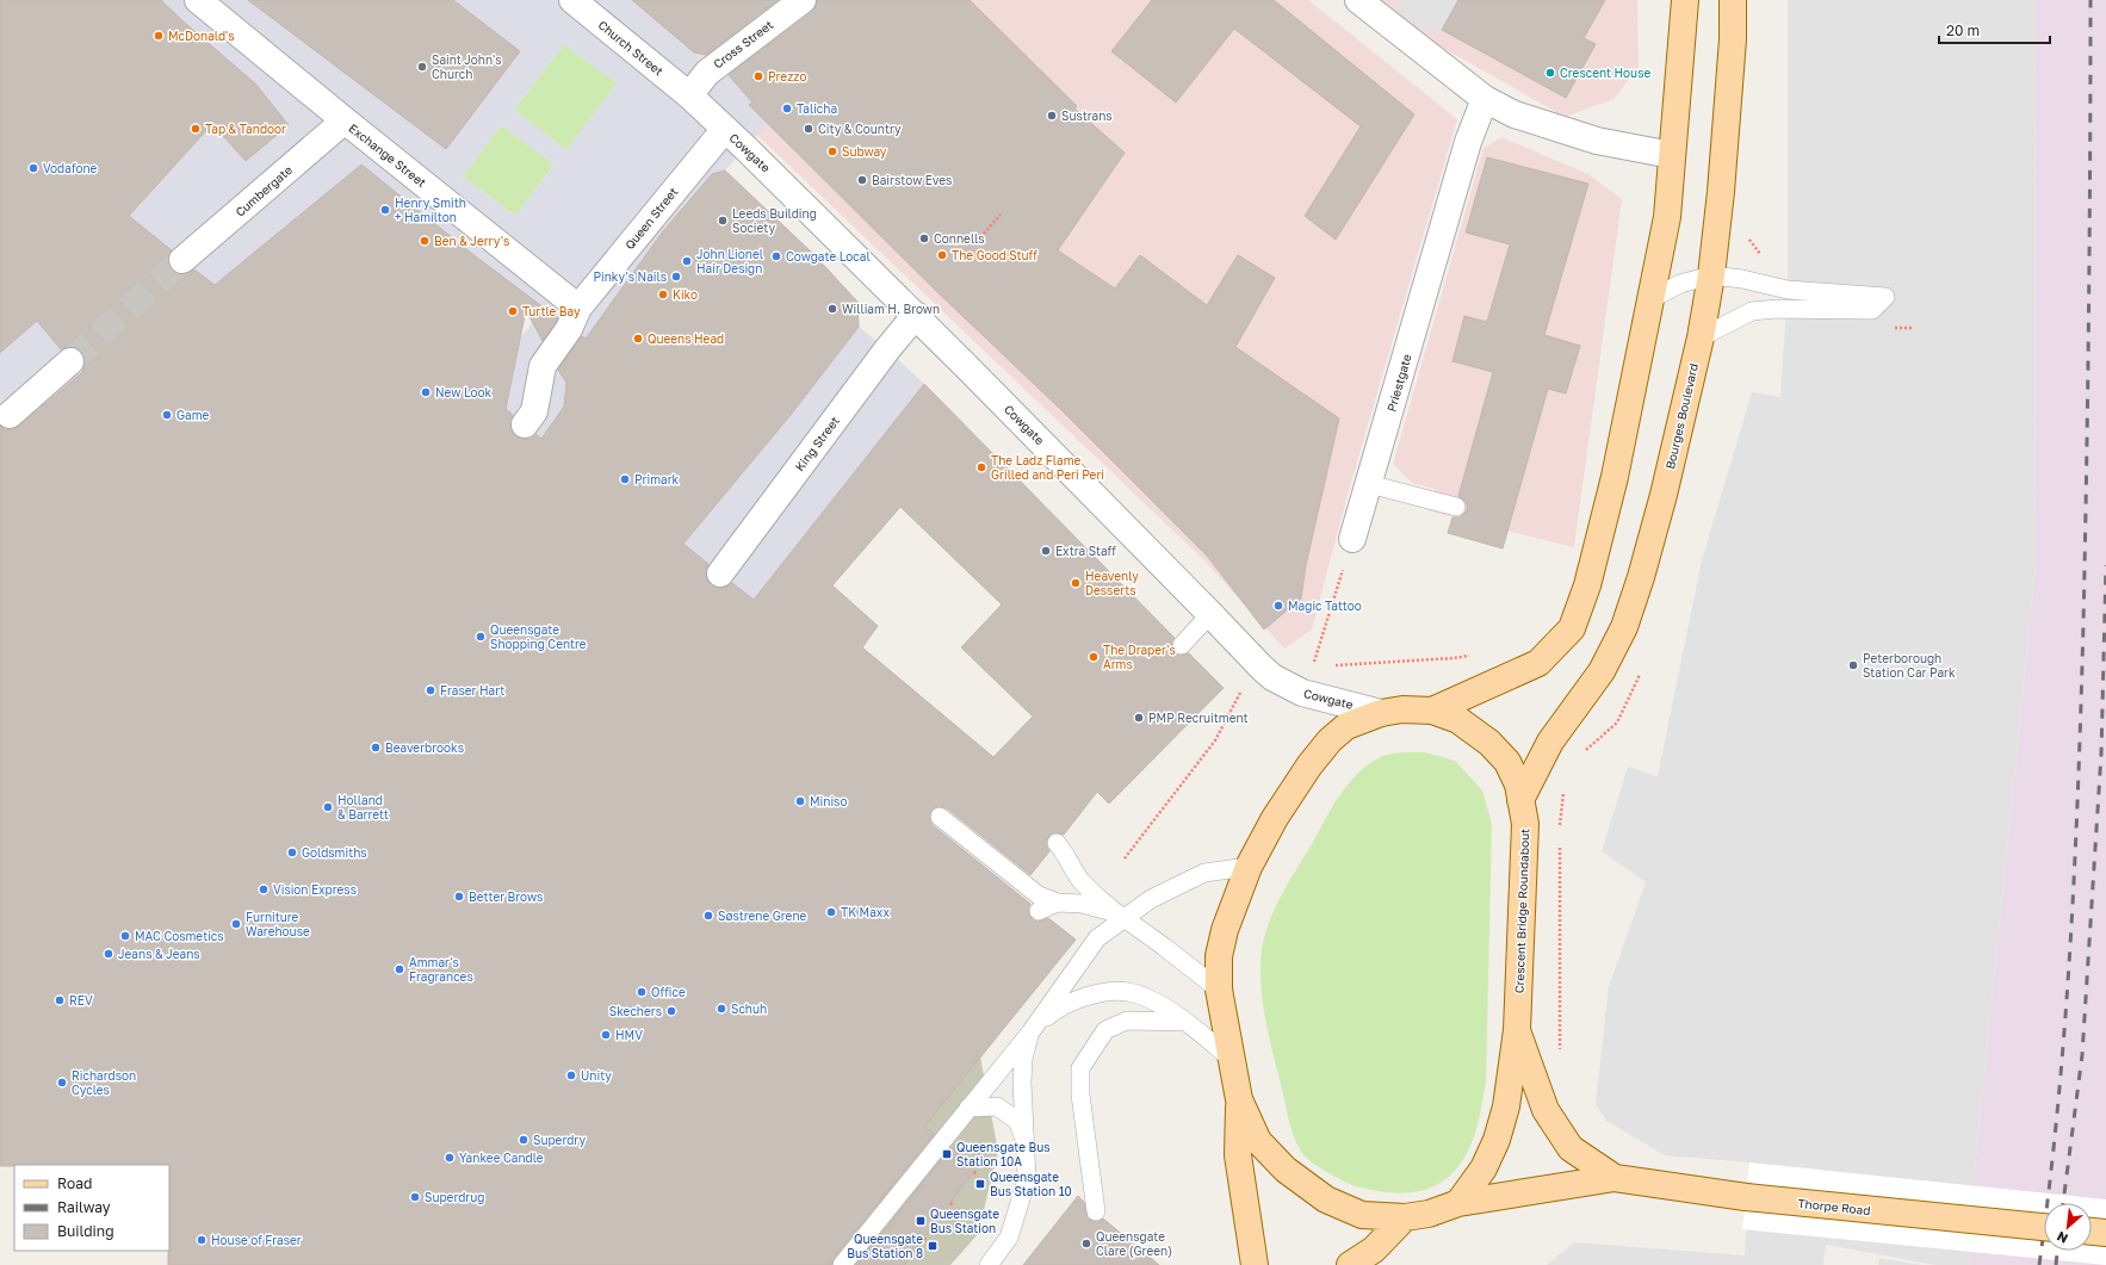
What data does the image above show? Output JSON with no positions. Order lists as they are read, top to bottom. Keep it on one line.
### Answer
{"streets":{"main road":["Bourges Boulevard","Crescent Bridge Roundabout","Thorpe Road"],"street":["Cross Street","Church Street","Cowgate","Exchange Street","Cumbergate","Queen Street","Priestgate","King Street"]},"crossings":[["Cross Street","Church Street"],["Cross Street","Cowgate"],["Church Street","Cowgate"],["Cowgate","Queen Street"],["Cowgate","King Street"],["Cowgate","Crescent Bridge Roundabout"],["Exchange Street","Cumbergate"],["Exchange Street","Queen Street"],["Bourges Boulevard","Crescent Bridge Roundabout"],["Crescent Bridge Roundabout","Thorpe Road"]],"places":{"other":["McDonald's","Saint John's Church","Crescent House","Prezzo","Talicha","Sustrans","Tap & Tandoor","City & Country","Subway","Vodafone","Bairstow Eves","Henry Smith + Hamilton","Leeds Building Society","Connells","Ben & Jerry's","The Good Stuff","Cowgate Local","John Lionel Hair Design","Pinky's Nails","Kiko","William H. Brown","Turtle Bay","Queens Head","New Look","Game","The Ladz Flame Grilled and Peri Peri","Primark","Extra Staff","Heavenly Desserts","Magic Tattoo","Queensgate Shopping Centre","The Draper's Arms","Peterborough Station Car Park","Fraser Hart","PMP Recruitment","Beaverbrooks","Miniso","Holland & Barrett","Goldsmiths","Vision Express","Better Brows","TK Maxx","Søstrene Grene","Furniture Warehouse","MAC Cosmetics","Jeans & Jeans","Ammar's Fragrances","Office","REV","Schuh","Skechers","HMV","Unity","Richardson Cycles","Superdry","Yankee Candle","Superdrug","House of Fraser","Queensgate Clare (Green)"],"transit":["Queensgate Bus Station 10A","Queensgate Bus Station 10","Queensgate Bus Station","Queensgate Bus Station 8"]},"legend":["Road","Railway","Building"],"scale_bar":"20 m","north":"bottom left"}
